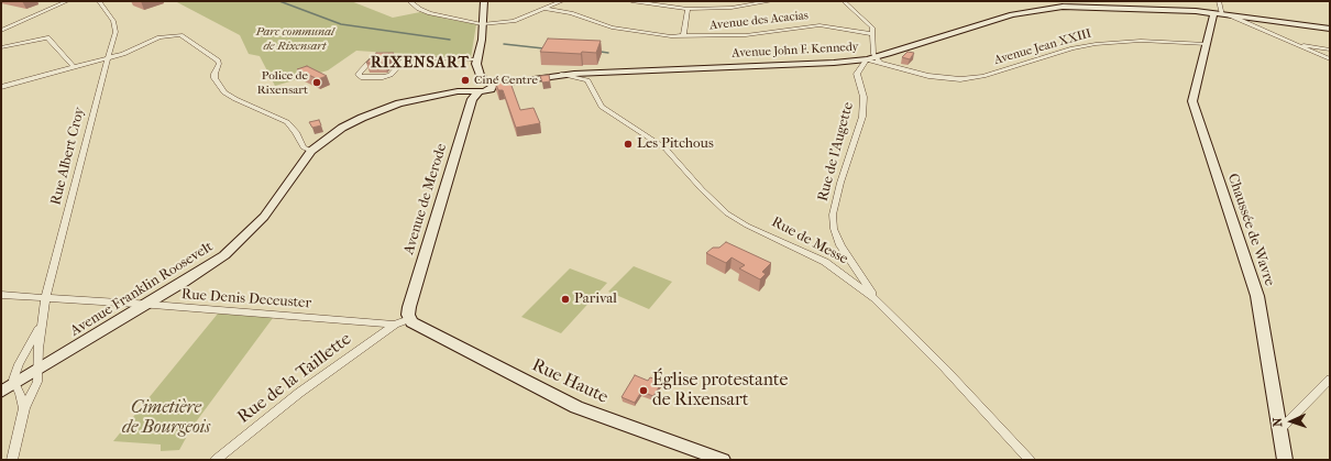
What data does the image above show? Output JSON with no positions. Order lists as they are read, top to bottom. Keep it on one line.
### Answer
{"streets":{"street":["Avenue des Acacias","Avenue Jean XXIII","Avenue John F. Kennedy","Rue de l'Augette","Rue Albert Croy","Avenue de Merode","Chaussée de Wavre","Rue de Messe","Avenue Franklin Roosevelt","Rue Denis Deceuster","Rue de la Taillette","Rue Haute"]},"crossings":[["Avenue Jean XXIII","Avenue John F. Kennedy"],["Avenue Jean XXIII","Rue de l'Augette"],["Avenue Jean XXIII","Chaussée de Wavre"],["Avenue John F. Kennedy","Rue de l'Augette"],["Avenue John F. Kennedy","Avenue de Merode"],["Avenue John F. Kennedy","Chaussée de Wavre"],["Avenue John F. Kennedy","Rue de Messe"],["Avenue John F. Kennedy","Avenue Franklin Roosevelt"],["Rue de l'Augette","Rue de Messe"],["Rue Albert Croy","Avenue Franklin Roosevelt"],["Rue Albert Croy","Rue Denis Deceuster"],["Avenue de Merode","Avenue Franklin Roosevelt"],["Avenue de Merode","Rue Denis Deceuster"],["Avenue de Merode","Rue Haute"],["Avenue Franklin Roosevelt","Rue Denis Deceuster"],["Rue Denis Deceuster","Rue de la Taillette"],["Rue Denis Deceuster","Rue Haute"]],"districts":["RIXENSART"],"parks":["Parc communal de Rixensart","Cimetière de Bourgeois"],"places":["Ciné Centre","Police de Rixensart","Les Pitchous","Parival","Église protestante de Rixensart"],"north":"left"}
